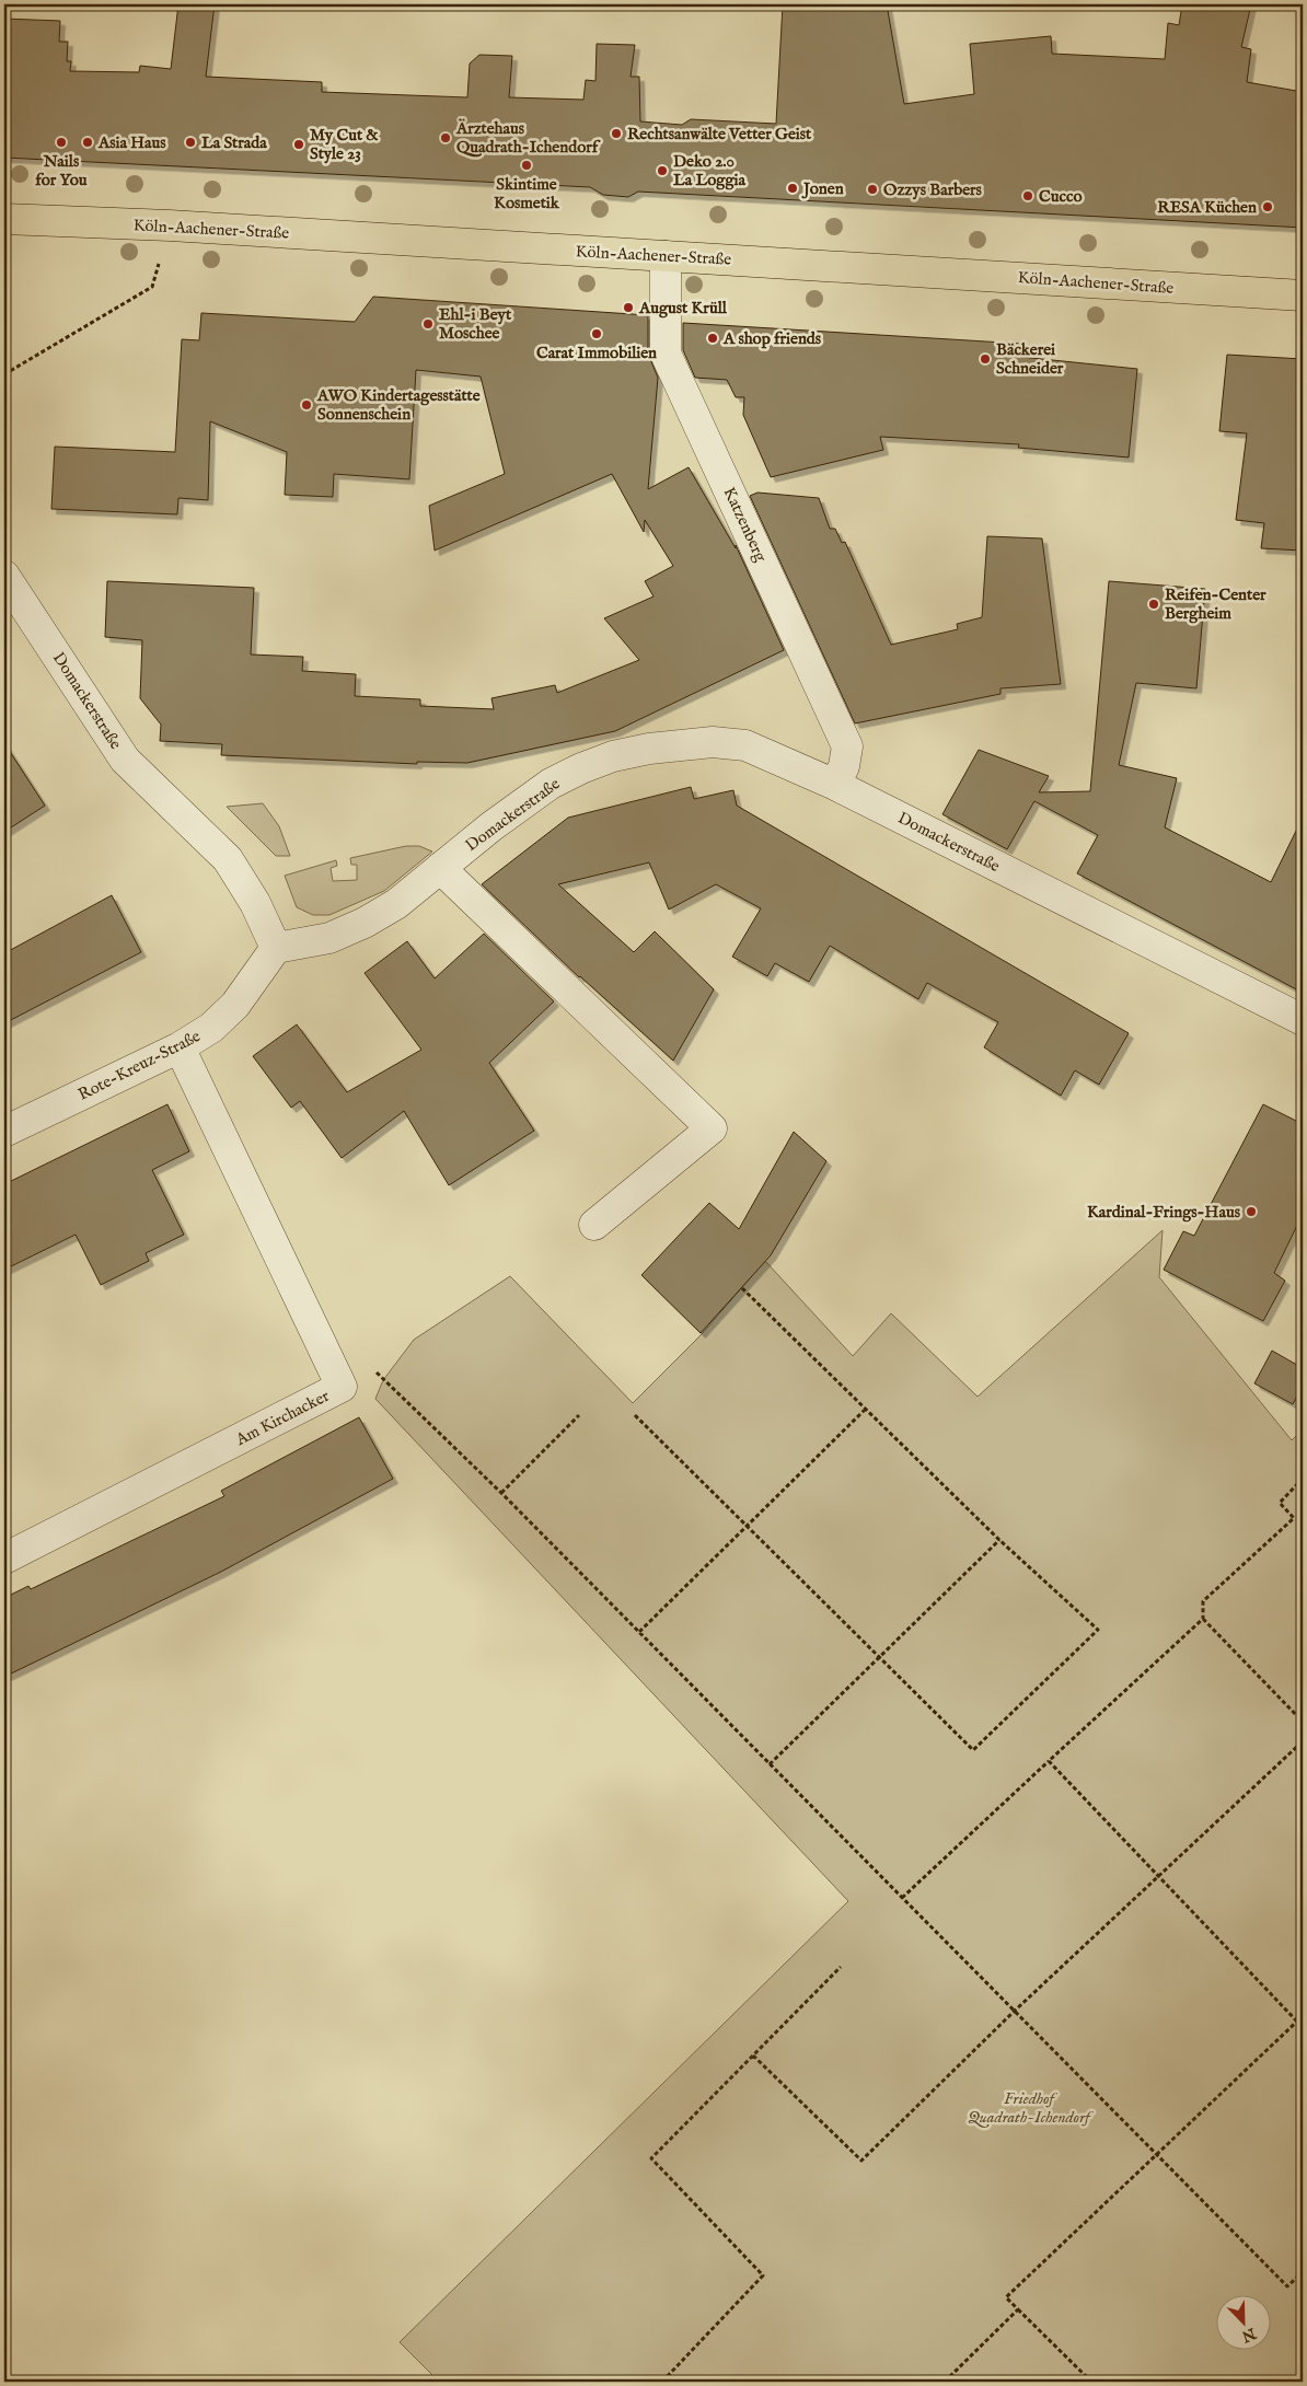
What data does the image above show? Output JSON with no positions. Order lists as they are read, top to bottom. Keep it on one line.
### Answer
{"streets":{"main road":["Köln-Aachener-Straße"],"street":["Katzenberg","Domackerstraße","Rote-Kreuz-Straße","Am Kirchacker"]},"crossings":[["Köln-Aachener-Straße","Katzenberg"],["Katzenberg","Domackerstraße"],["Domackerstraße","Rote-Kreuz-Straße"],["Rote-Kreuz-Straße","Am Kirchacker"]],"parks":["Friedhof Quadrath-Ichendorf"],"places":["Rechtsanwälte Vetter Geist","Ärztehaus Quadrath-Ichendorf","Nails for You","Asia Haus","La Strada","My Cut & Style 23","Skintime Kosmetik","Deko 2.0 La Loggia","Jonen","Ozzys Barbers","Cucco","RESA Küchen","August Krüll","Ehl-i Beyt Moschee","Carat Immobilien","A shop friends","Bäckerei Schneider","AWO Kindertagesstätte Sonnenschein","Reifen-Center Bergheim","Kardinal-Frings-Haus"],"north":"bottom right"}
